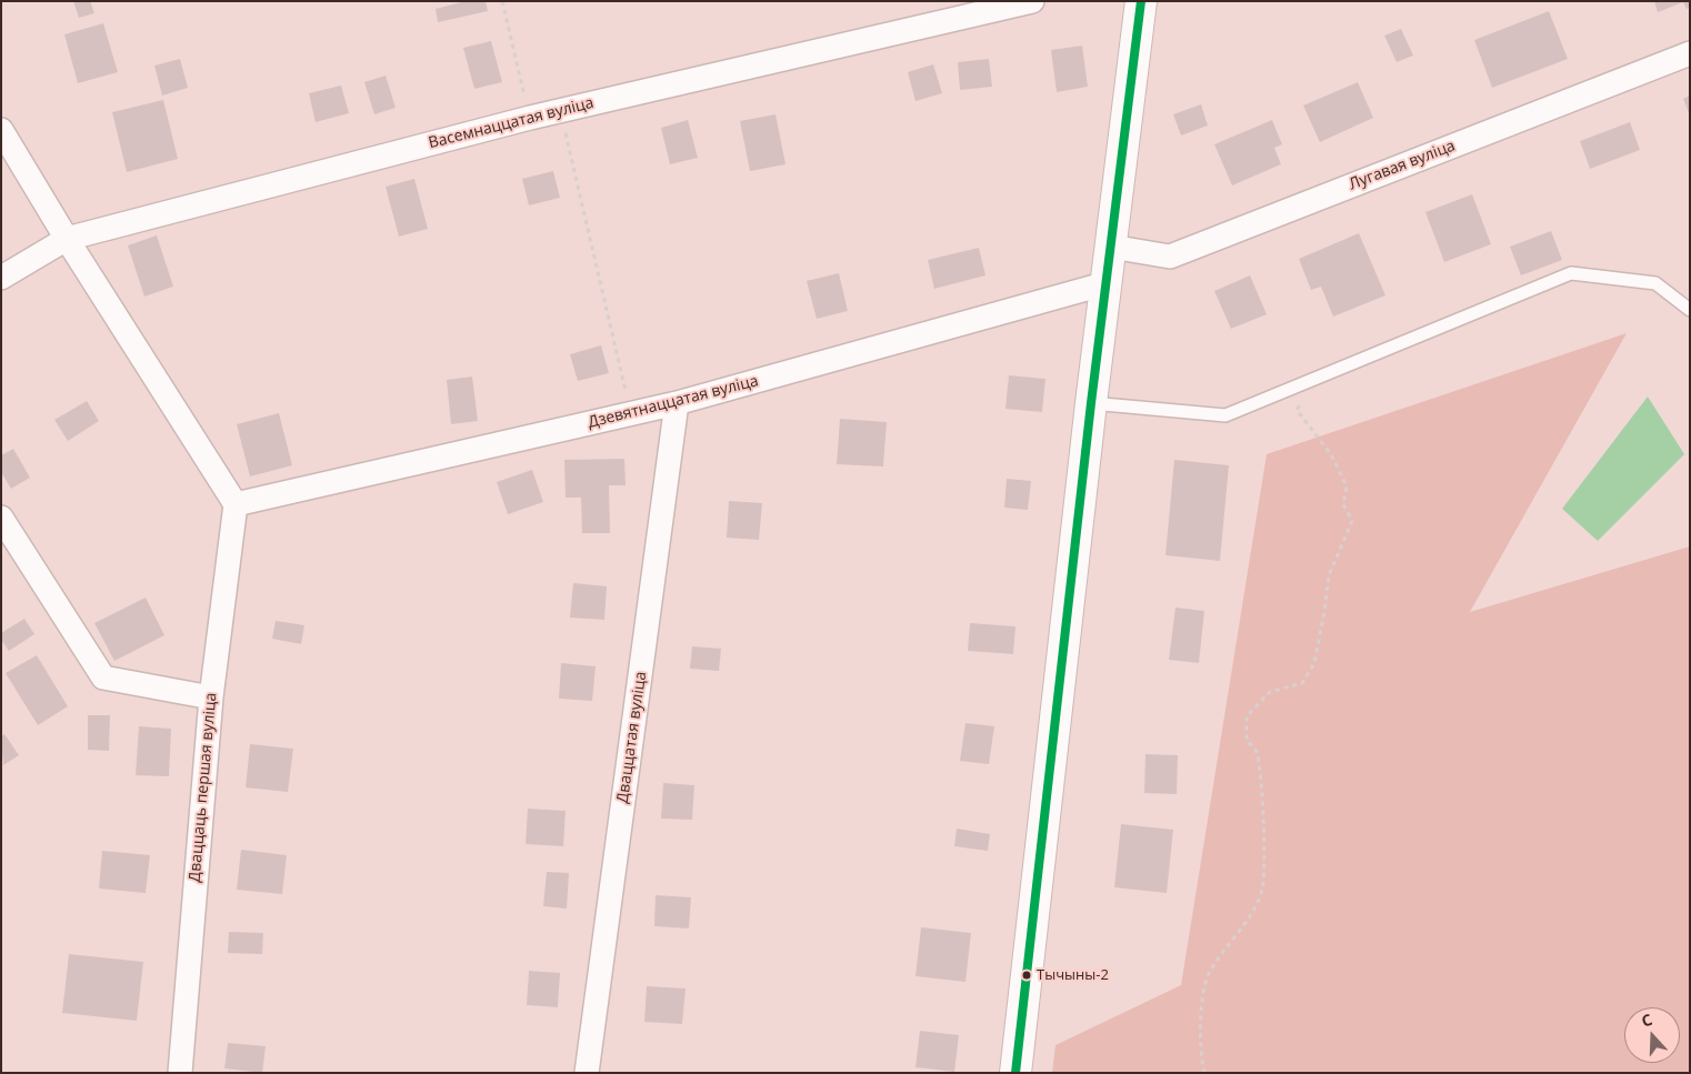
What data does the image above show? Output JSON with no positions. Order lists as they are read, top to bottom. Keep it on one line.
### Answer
{"streets":{"street":["Васемнаццатая вуліца","Лугавая вуліца","Дзевятнаццатая вуліца","Дваццатая вуліца","Дваццаць першая вуліца"]},"crossings":[["Дзевятнаццатая вуліца","Дваццатая вуліца"],["Дзевятнаццатая вуліца","Дваццаць першая вуліца"]],"places":["Тычыны-2"],"north":"top"}
